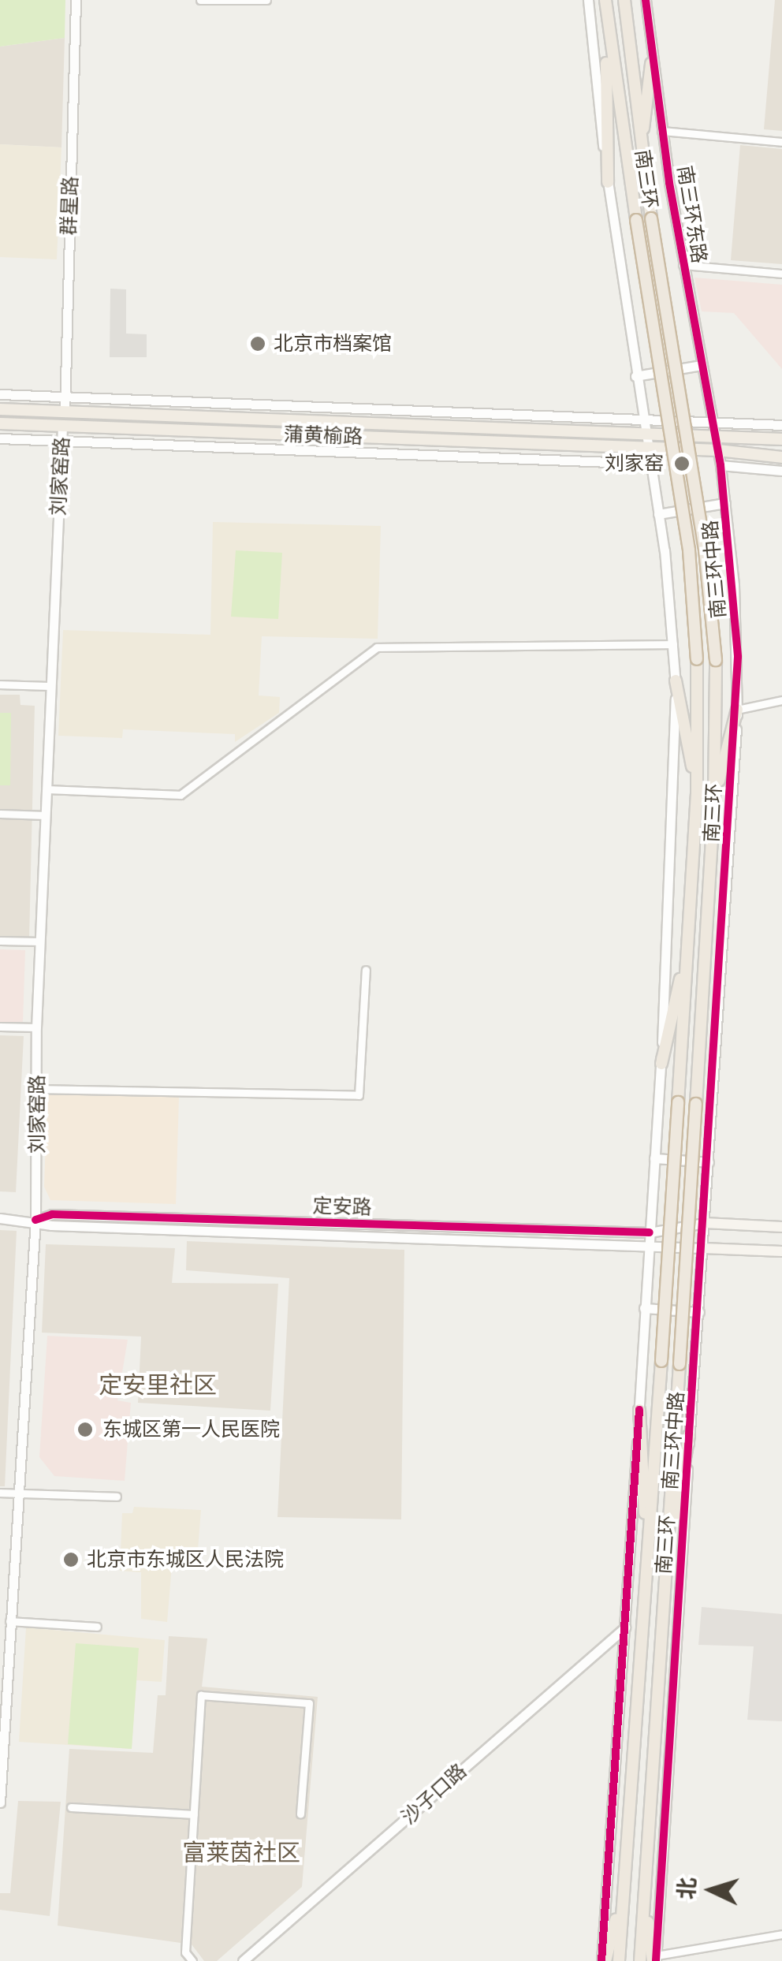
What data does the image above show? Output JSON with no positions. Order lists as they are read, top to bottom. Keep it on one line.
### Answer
{"streets":{"highway":["南三环"],"main road":["蒲黄榆路"],"street":["群星路","南三环东路","刘家窑路","南三环中路","定安路","沙子口路"]},"crossings":[["群星路","蒲黄榆路"],["南三环东路","蒲黄榆路"],["南三环东路","南三环中路"],["蒲黄榆路","刘家窑路"],["蒲黄榆路","南三环中路"],["刘家窑路","定安路"],["南三环中路","定安路"],["南三环中路","沙子口路"]],"districts":["定安里社区","富莱茵社区"],"places":["北京市档案馆","刘家窑","东城区第一人民医院","北京市东城区人民法院"],"north":"left"}
